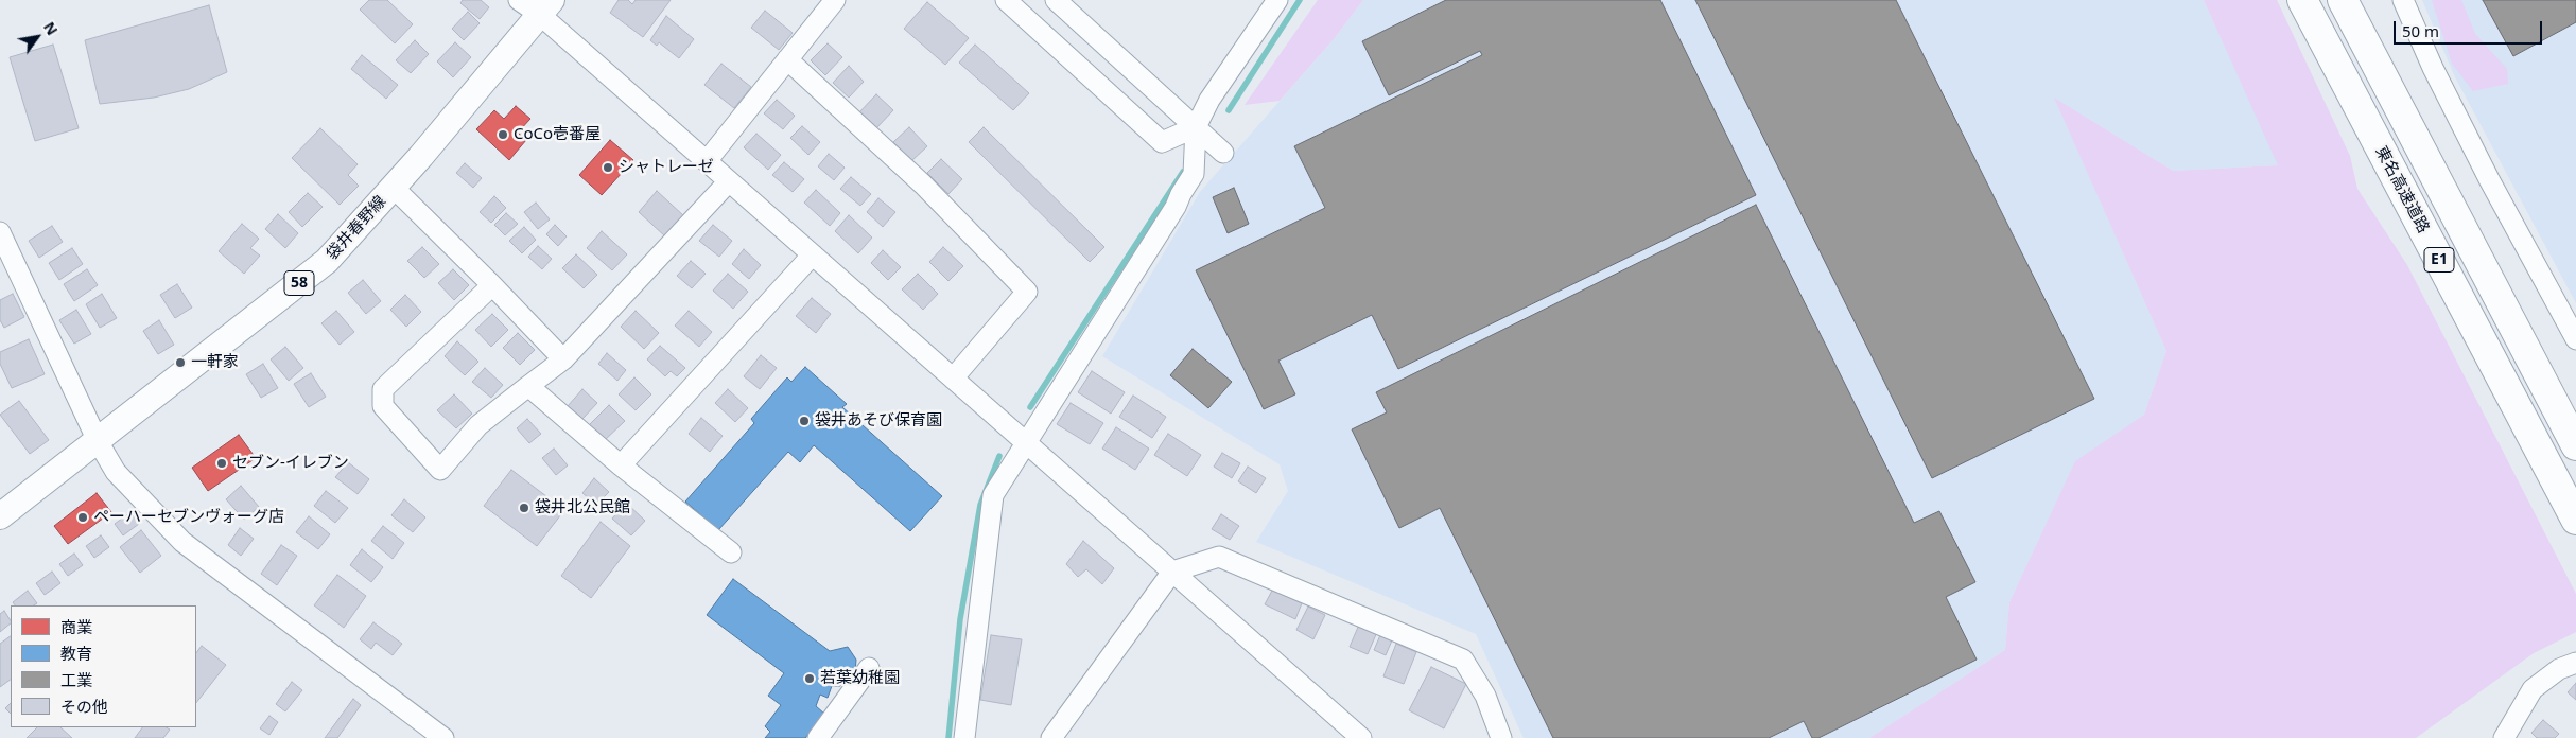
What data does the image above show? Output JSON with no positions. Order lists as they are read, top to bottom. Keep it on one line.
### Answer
{"streets":{"highway":["東名高速道路","E1"],"main road":["袋井春野線","58"]},"places":["CoCo壱番屋","シャトレーゼ","一軒家","袋井あそび保育園","セブン-イレブン","袋井北公民館","ペーハーセブンヴォーグ店","若葉幼稚園"],"legend":["商業","教育","工業","その他"],"scale_bar":"50 m","north":"top right"}
